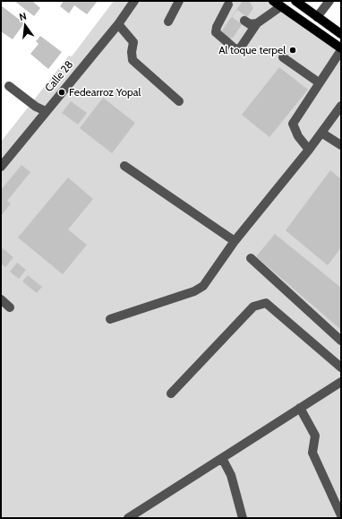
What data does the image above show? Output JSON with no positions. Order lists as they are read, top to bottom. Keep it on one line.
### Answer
{"streets":{"street":["Calle 28"]},"places":["Al toque terpel","Fedearroz Yopal"],"north":"top"}
